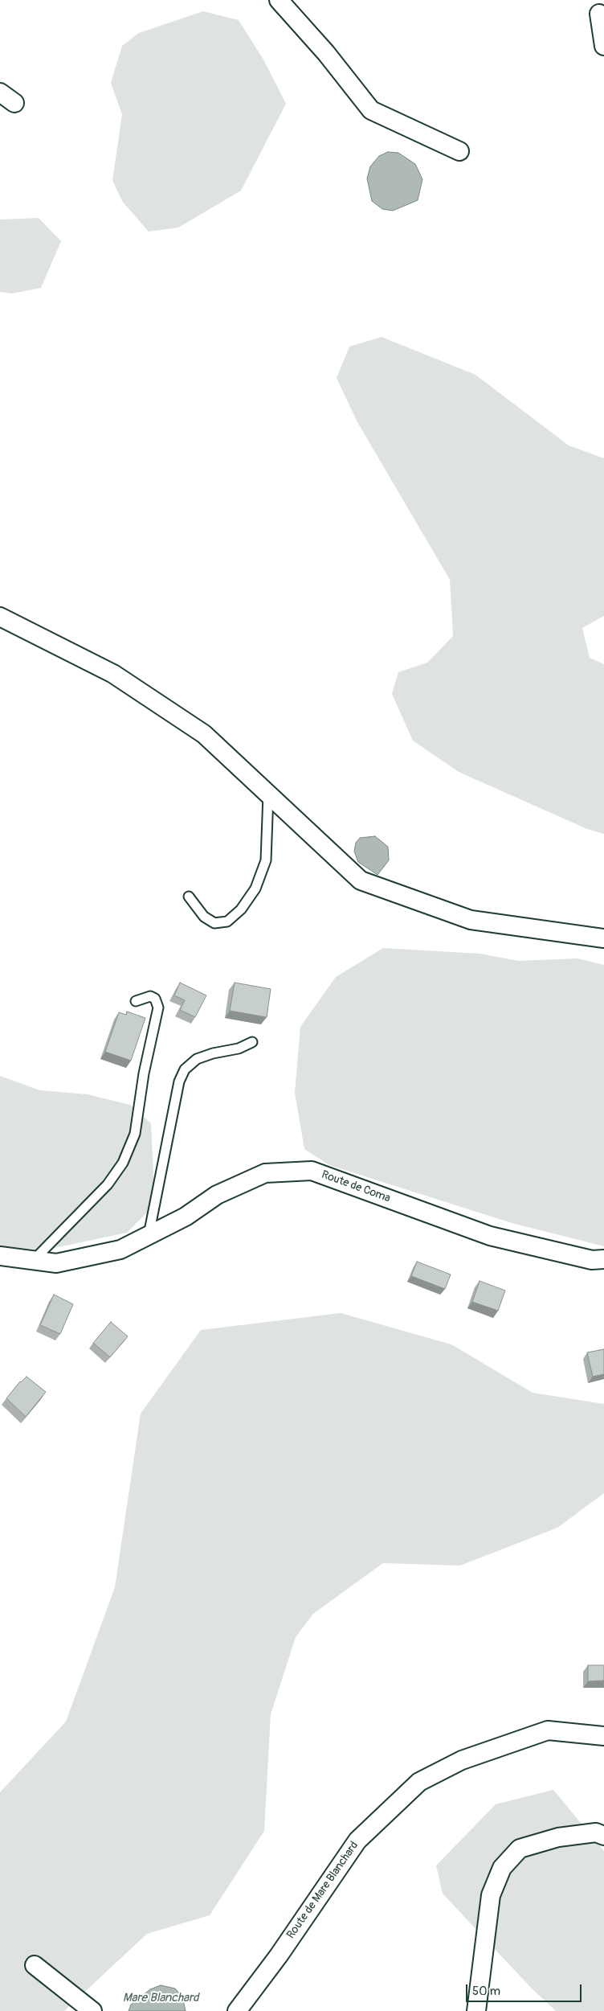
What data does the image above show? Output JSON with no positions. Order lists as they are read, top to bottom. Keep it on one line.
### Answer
{"streets":{"street":["Route de Coma","Route de Mare Blanchard"]},"water":["Mare Blanchard"],"scale_bar":"50 m"}
